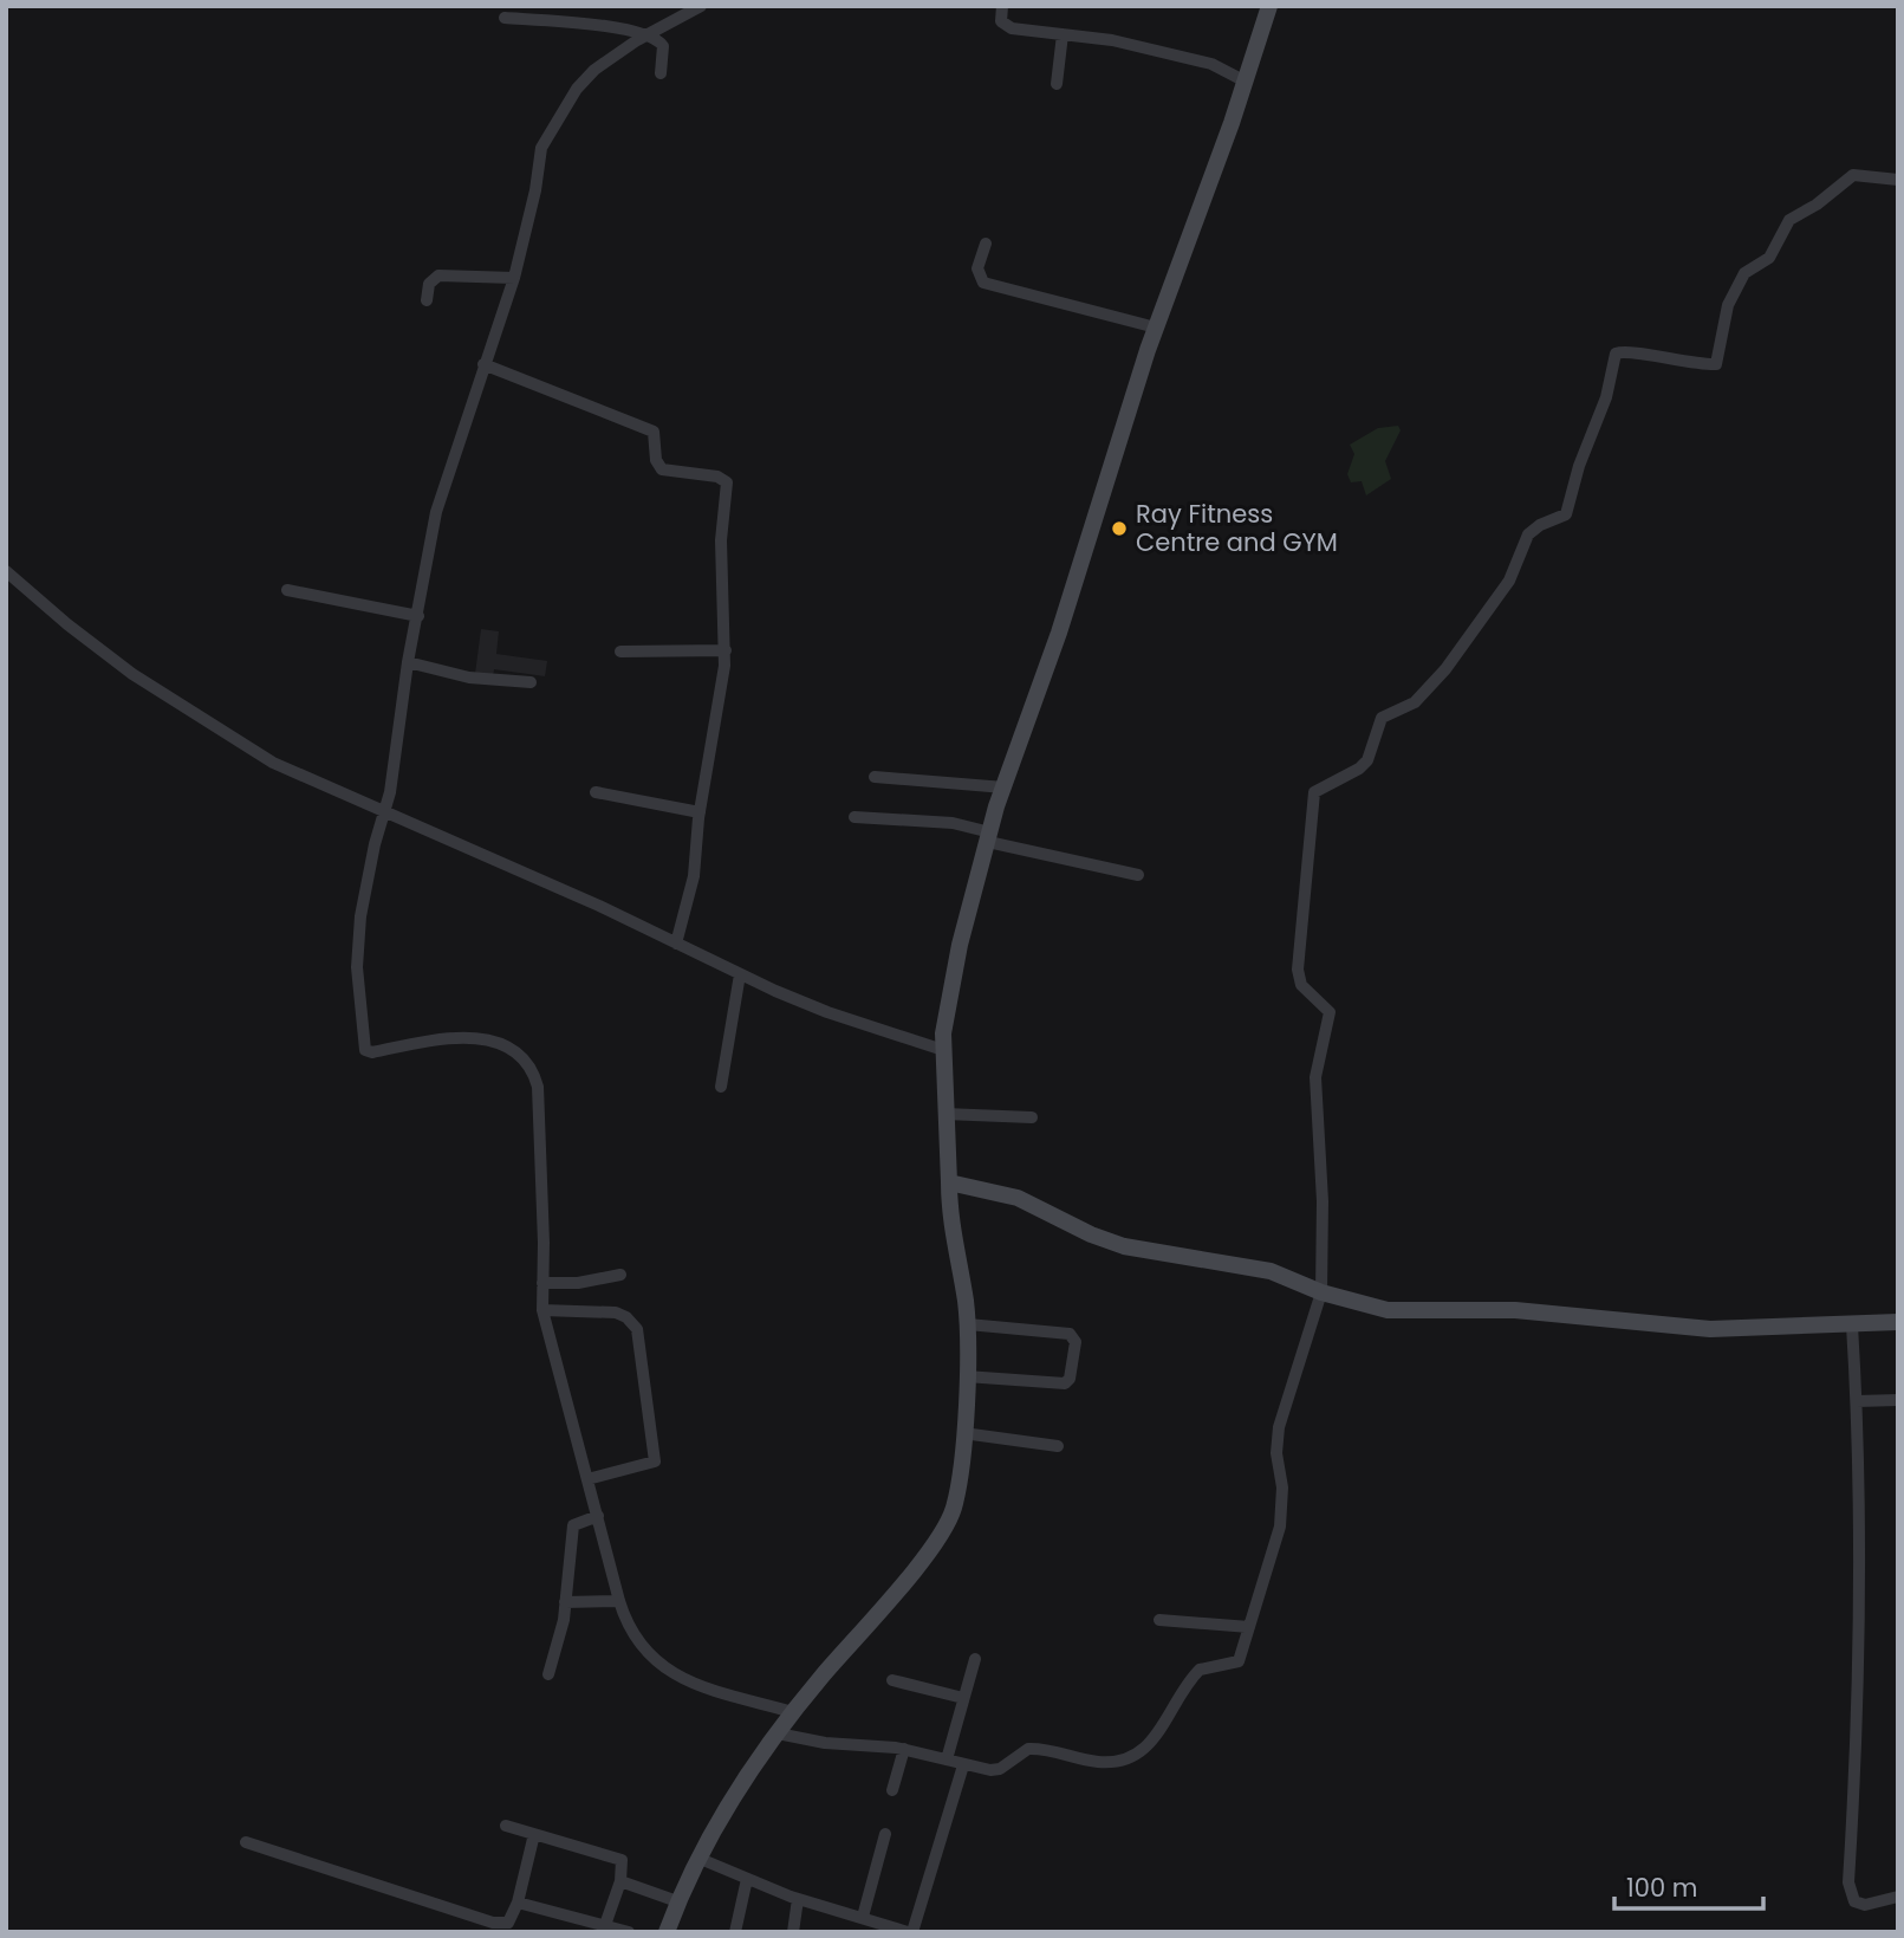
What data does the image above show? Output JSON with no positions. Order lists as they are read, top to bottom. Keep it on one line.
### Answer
{"places":["Ray Fitness Centre and GYM"],"scale_bar":"100 m"}
